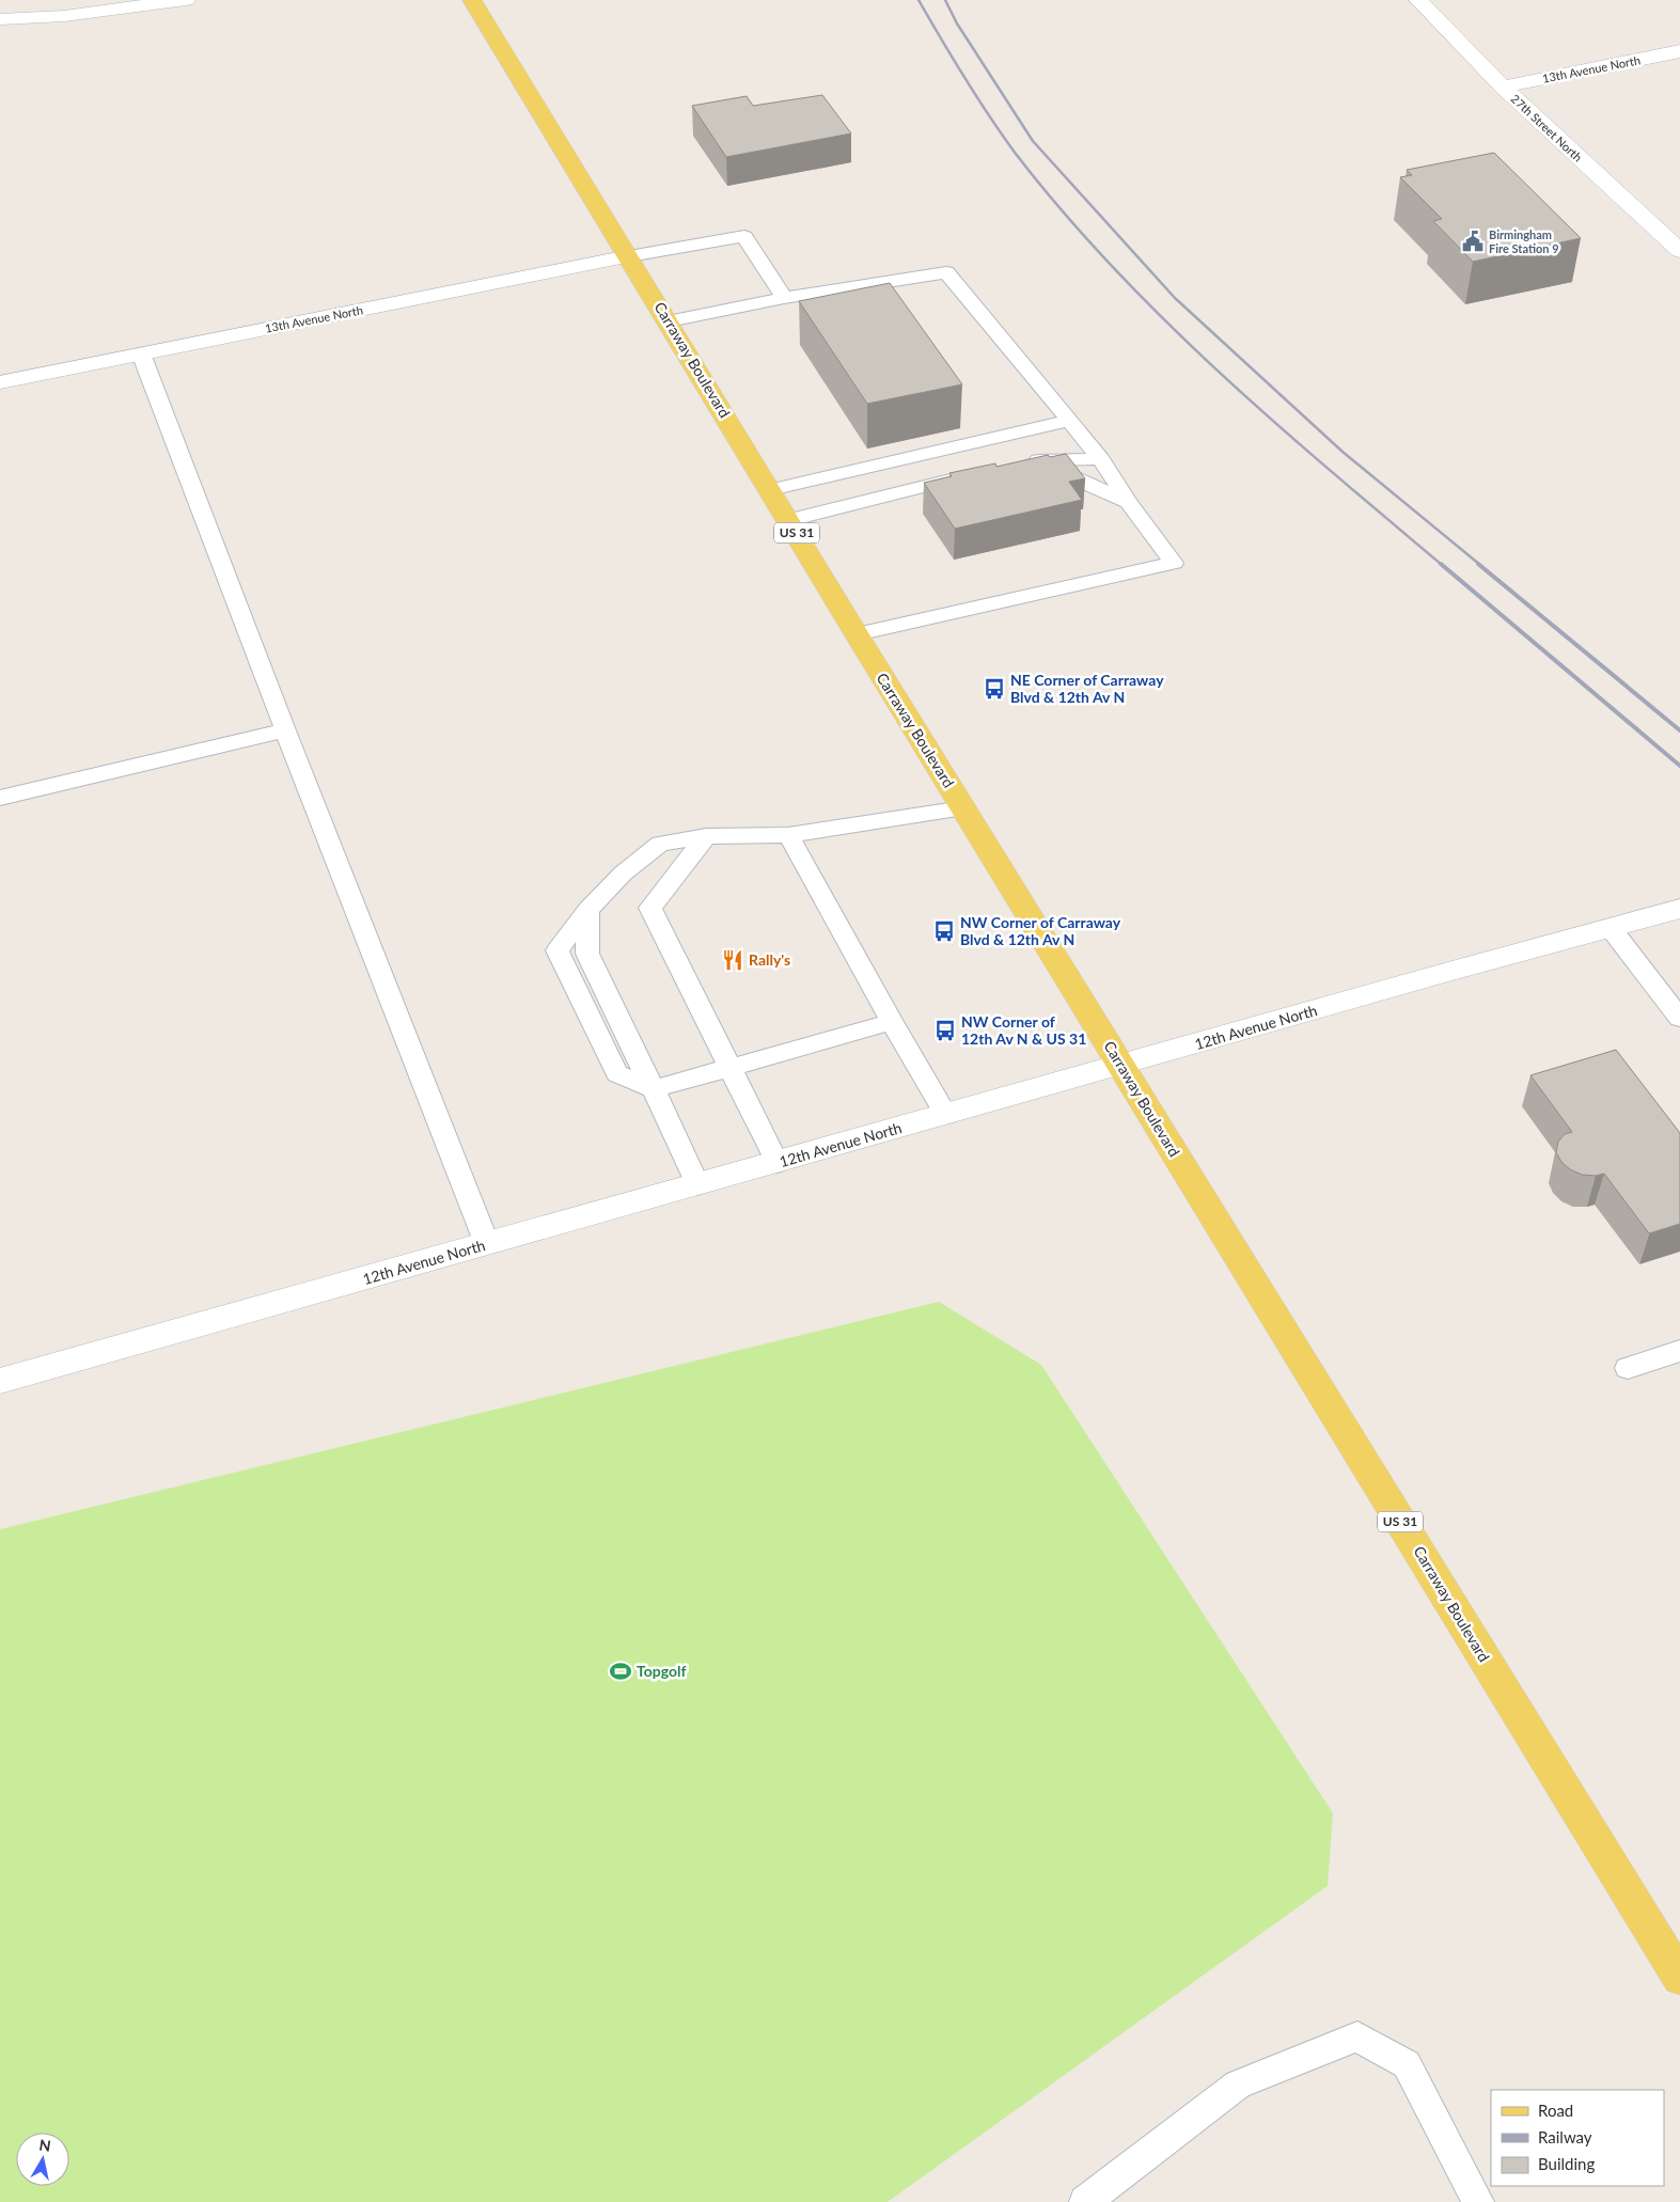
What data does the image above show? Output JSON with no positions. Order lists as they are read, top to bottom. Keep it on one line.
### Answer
{"streets":{"main road":["Carraway Boulevard","US 31"],"street":["13th Avenue North","27th Street North","12th Avenue North"]},"crossings":[["13th Avenue North","27th Street North"],["13th Avenue North","Carraway Boulevard"],["Carraway Boulevard","12th Avenue North"]],"places":{"public building":["Birmingham Fire Station 9"],"bus stop":["NE Corner of Carraway Blvd & 12th Av N","NW Corner of Carraway Blvd & 12th Av N","NW Corner of 12th Av N & US 31"],"restaurant":["Rally's"],"sports":["Topgolf"]},"legend":["Road","Railway","Building"],"north":"top"}
